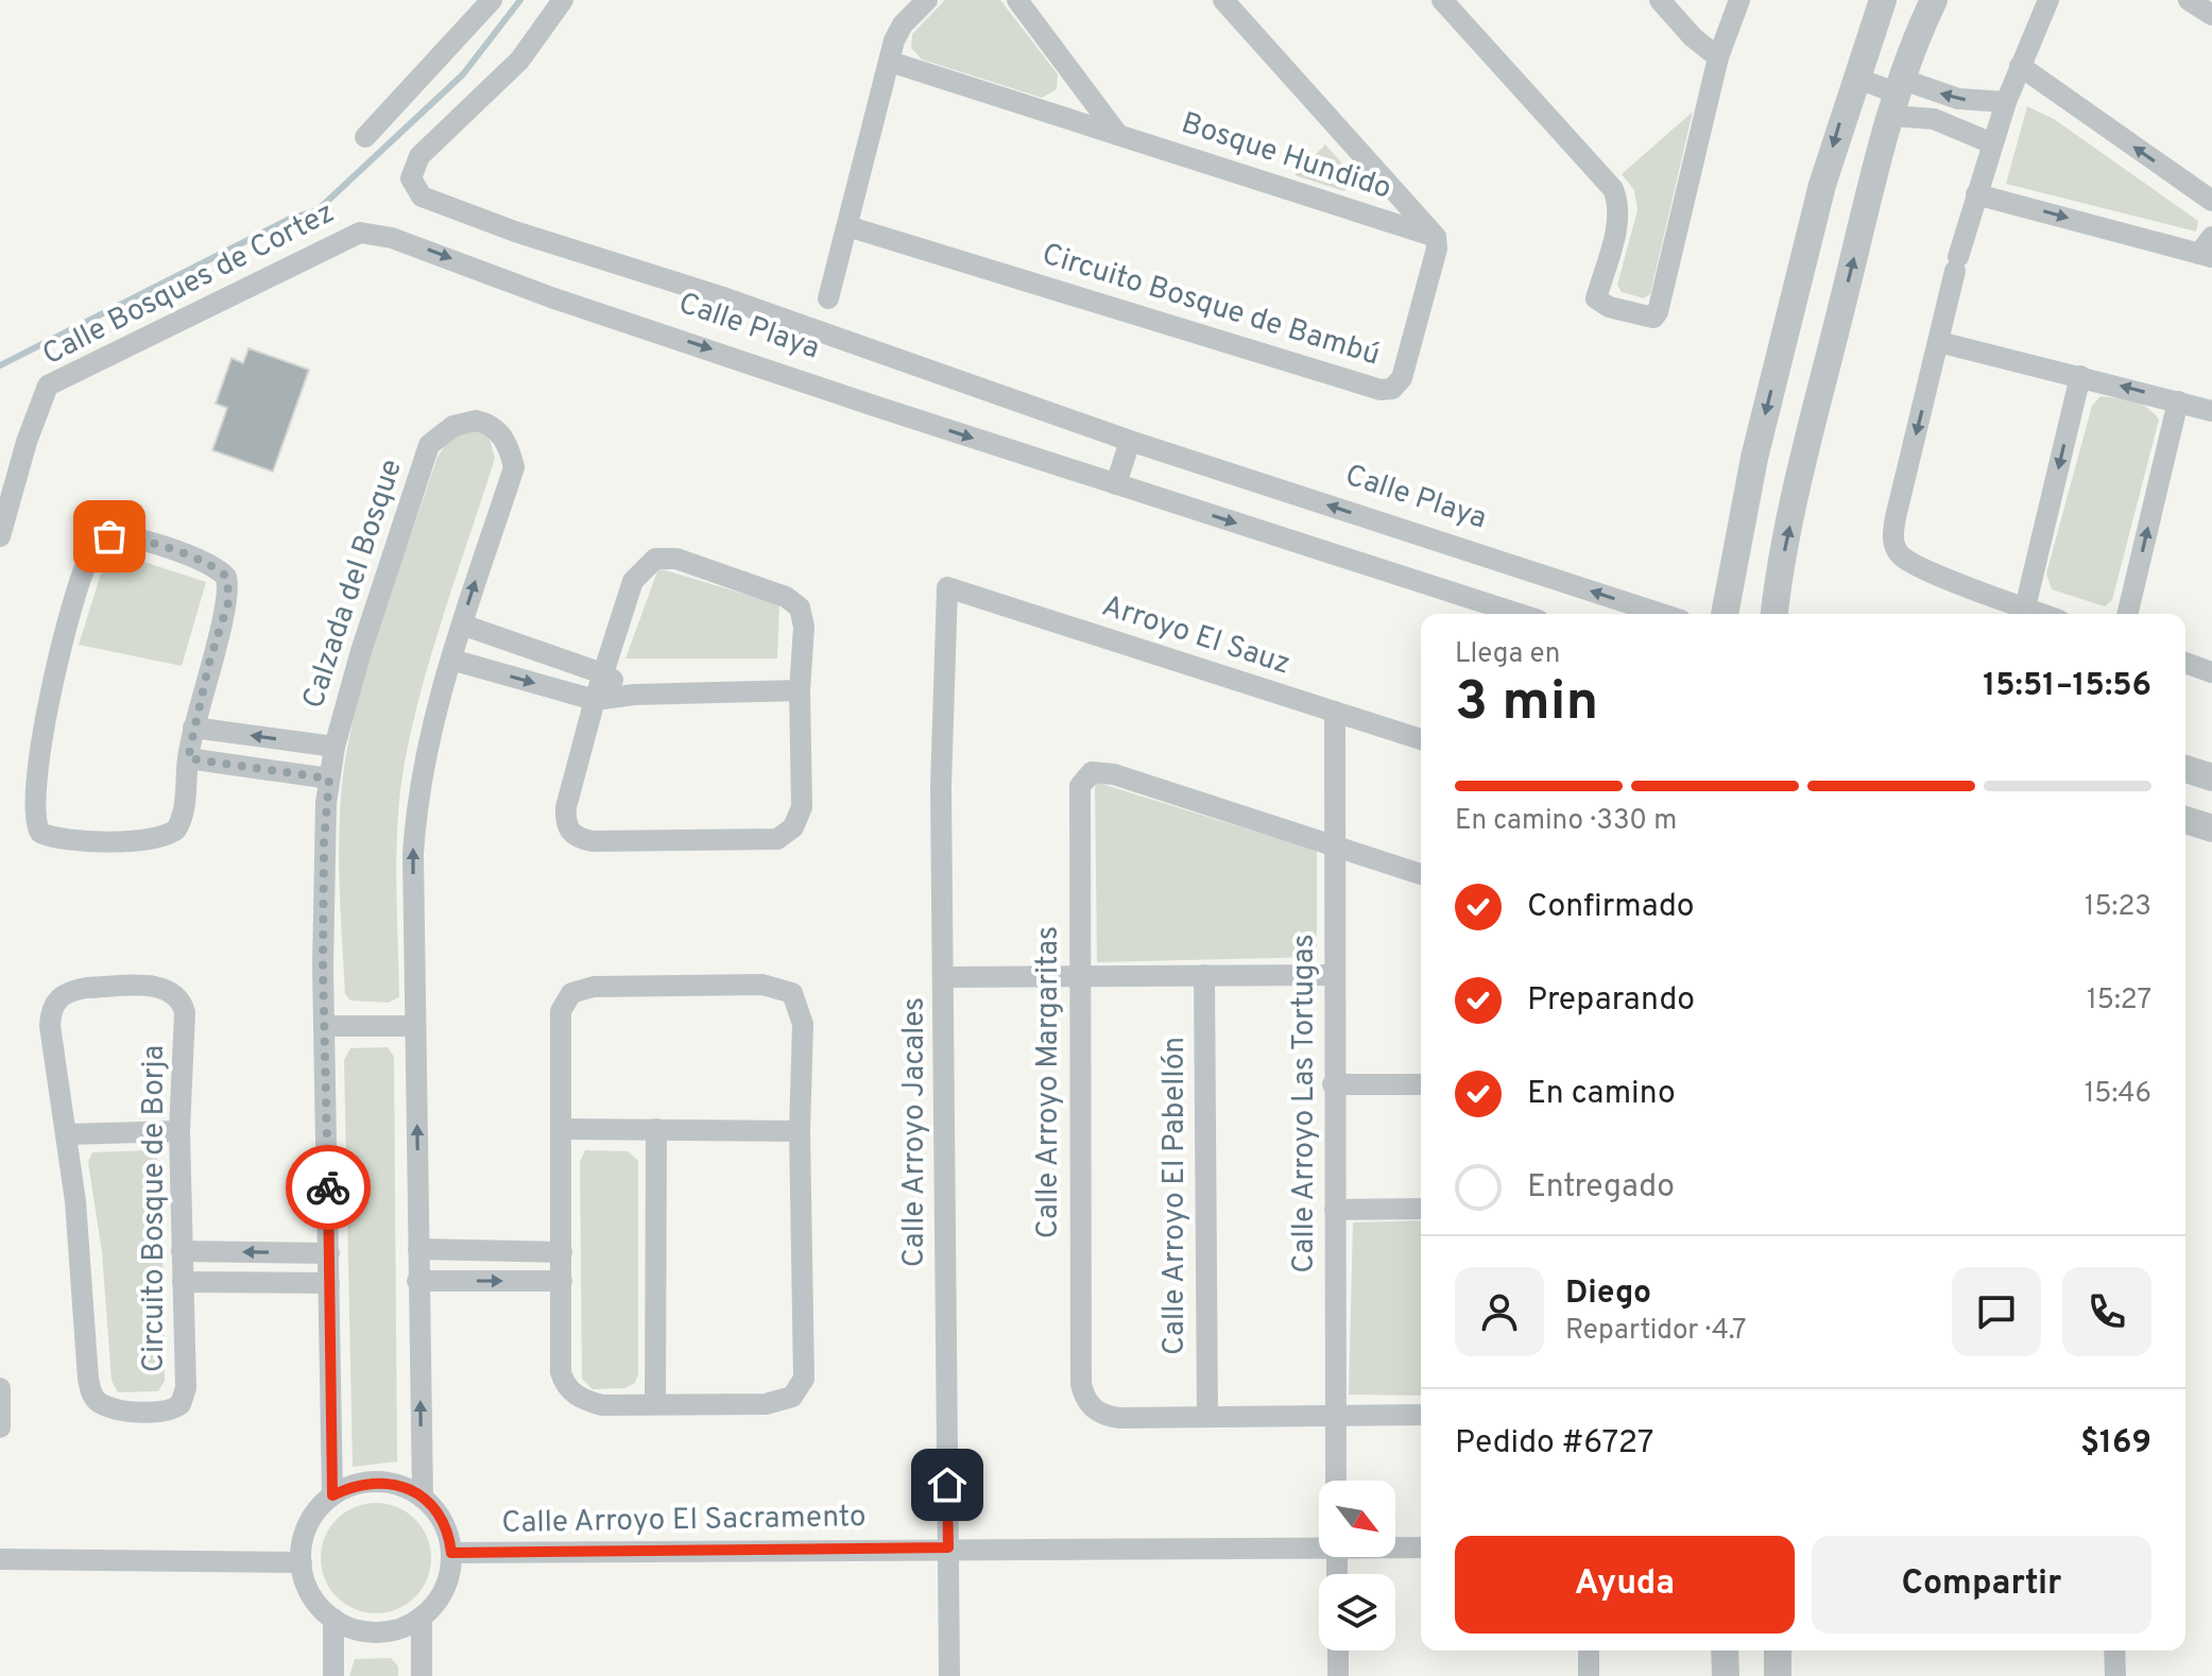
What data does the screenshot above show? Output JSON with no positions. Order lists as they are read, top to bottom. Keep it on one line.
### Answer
{"streets":{"street":["Bosque Hundido","Calle Bosques de Cortez","Circuito Bosque de Bambú","Calle Playa","Calzada del Bosque","Arroyo El Sauz","Calle Arroyo Margaritas","Calle Arroyo Las Tortugas","Calle Arroyo Jacales","Calle Arroyo El Pabellón","Circuito Bosque de Borja","Calle Arroyo El Sacramento"]},"crossings":[["Bosque Hundido","Circuito Bosque de Bambú"],["Calle Bosques de Cortez","Calle Playa"],["Calzada del Bosque","Calle Arroyo El Sacramento"],["Arroyo El Sauz","Calle Arroyo Las Tortugas"],["Arroyo El Sauz","Calle Arroyo Jacales"],["Calle Arroyo Margaritas","Calle Arroyo Las Tortugas"],["Calle Arroyo Margaritas","Calle Arroyo El Pabellón"],["Calle Arroyo Jacales","Calle Arroyo El Sacramento"]],"north":"bottom right","page":{"heading":["3 min","Llega en","15:51–15:56"],"panel":["Diego","Repartidor · 4.7","Pedido #6727","$169"],"bar":"En camino · 330 m","list":[["Confirmado","15:23"],["Preparando","15:27"],["En camino","15:46"],"Entregado"],"buttons":["Ayuda","Compartir"]}}
